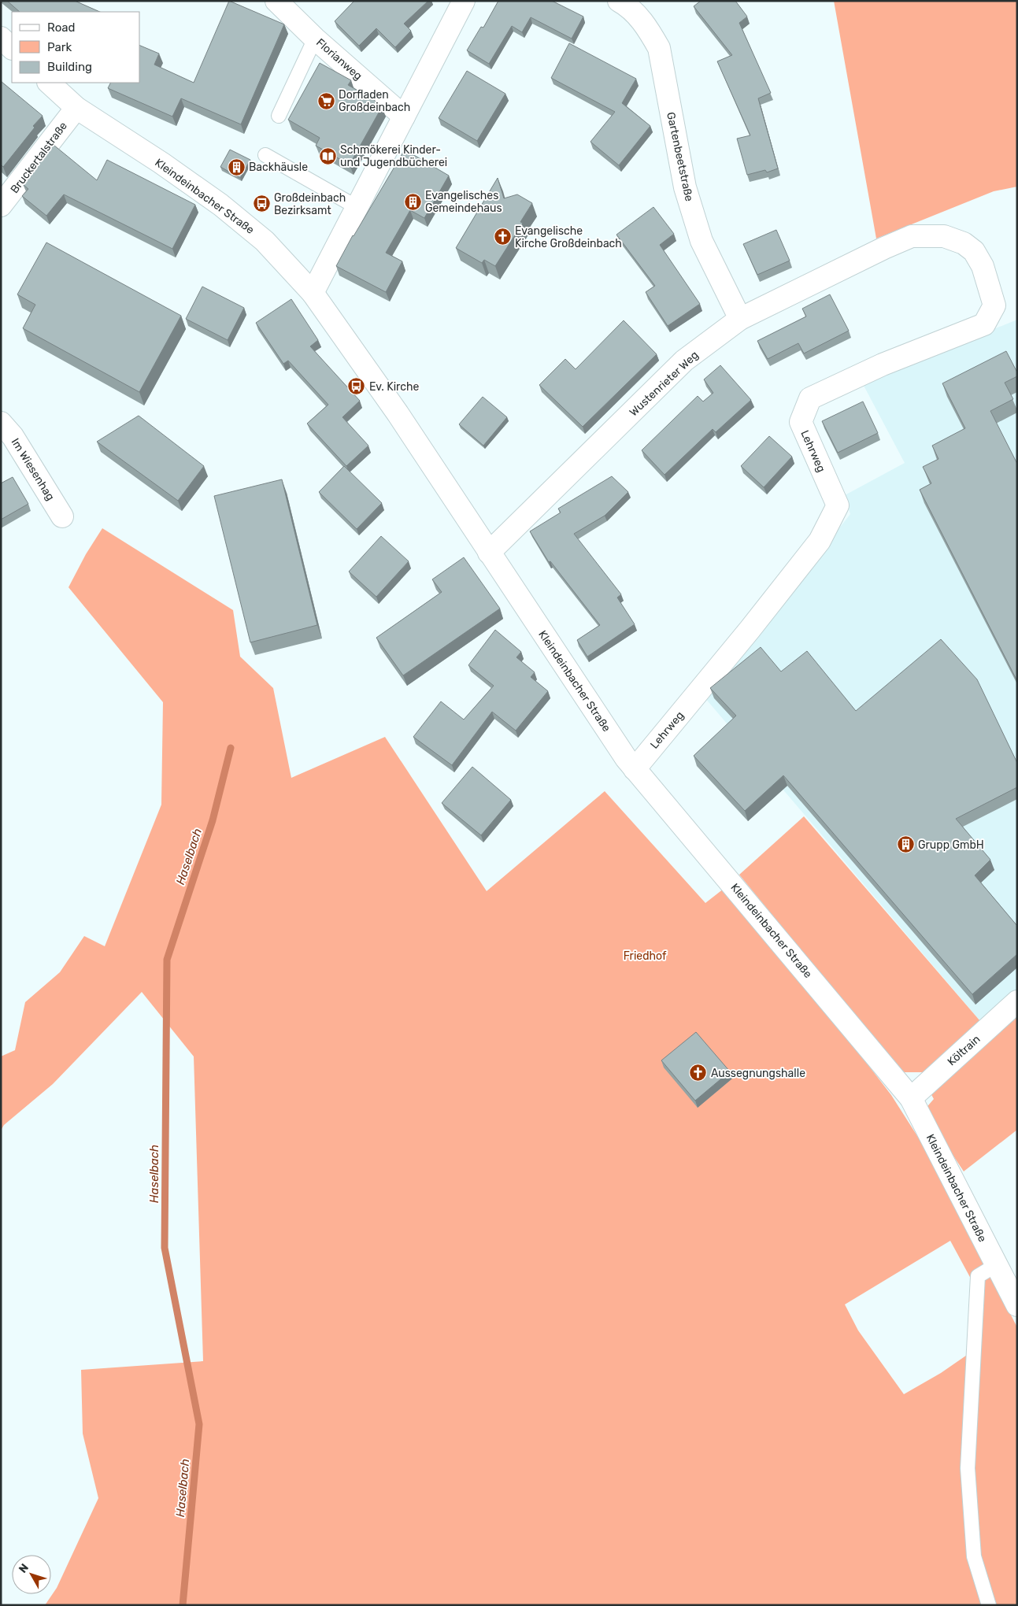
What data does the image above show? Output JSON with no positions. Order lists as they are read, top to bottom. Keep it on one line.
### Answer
{"streets":{"street":["Florianweg","Gartenbeetstraße","Bruckertalstraße","Kleindeinbacher Straße","Wustenrieter Weg","Lehrweg","Im Wiesenhag","Költrain"]},"crossings":[["Gartenbeetstraße","Wustenrieter Weg"],["Bruckertalstraße","Kleindeinbacher Straße"],["Kleindeinbacher Straße","Wustenrieter Weg"],["Kleindeinbacher Straße","Lehrweg"],["Kleindeinbacher Straße","Költrain"],["Wustenrieter Weg","Lehrweg"]],"water":["Haselbach"],"parks":["Friedhof"],"places":{"supermarket":["Dorfladen Großdeinbach"],"library":["Schmökerei Kinder- und Jugendbücherei"],"building":["Backhäusle","Evangelisches Gemeindehaus","Grupp GmbH"],"bus stop":["Großdeinbach Bezirksamt","Ev. Kirche"],"church":["Evangelische Kirche Großdeinbach","Aussegnungshalle"]},"legend":["Road","Park","Building"],"north":"top left"}
